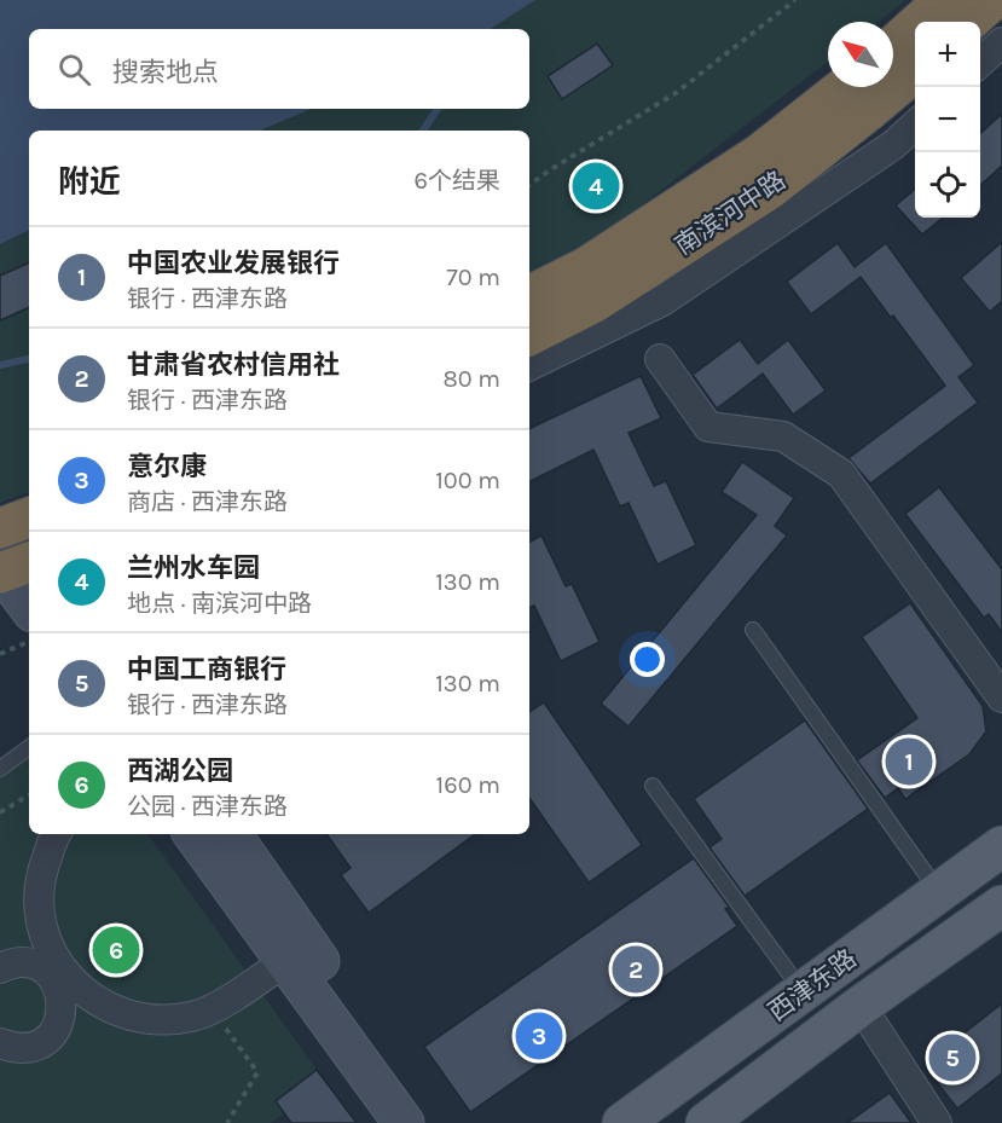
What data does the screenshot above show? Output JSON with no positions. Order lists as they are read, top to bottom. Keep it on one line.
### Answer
{"streets":{"highway":["南滨河中路"],"main road":["西津东路"]},"north":"top left","page":{"map_buttons":["+","−"],"search":"搜索地点","heading":["附近","6个结果"],"pins":["4","1","6","2","3","5"],"list":[{"mark":"1","name":"中国农业发展银行","note":"银行 · 西津东路","value":"70 m"},{"mark":"2","name":"甘肃省农村信用社","note":"银行 · 西津东路","value":"80 m"},{"mark":"3","name":"意尔康","note":"商店 · 西津东路","value":"100 m"},{"mark":"4","name":"兰州水车园","note":"地点 · 南滨河中路","value":"130 m"},{"mark":"5","name":"中国工商银行","note":"银行 · 西津东路","value":"130 m"},{"mark":"6","name":"西湖公园","note":"公园 · 西津东路","value":"160 m"}]}}
